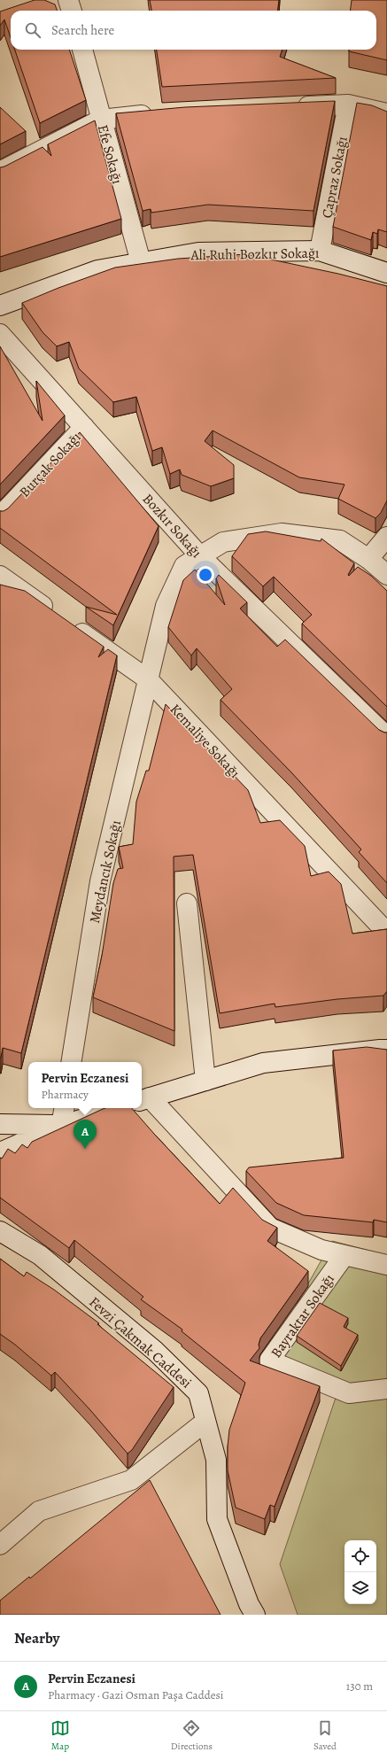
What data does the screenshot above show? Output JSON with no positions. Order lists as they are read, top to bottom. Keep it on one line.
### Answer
{"streets":{"street":["Efe Sokağı","Çapraz Sokağı","Ali Ruhi Bozkır Sokağı","Burçak Sokağı","Bozkır Sokağı","Kemaliye Sokağı","Meydancık Sokağı","Bayraktar Sokağı","Fevzi Çakmak Caddesi"]},"crossings":[["Efe Sokağı","Ali Ruhi Bozkır Sokağı"],["Çapraz Sokağı","Ali Ruhi Bozkır Sokağı"],["Burçak Sokağı","Bozkır Sokağı"],["Bozkır Sokağı","Meydancık Sokağı"],["Kemaliye Sokağı","Meydancık Sokağı"]],"page":{"search":"Search here","popup":["Pervin Eczanesi","Pharmacy"],"pins":"A","heading":"Nearby","list":[{"mark":"A","name":"Pervin Eczanesi","note":"Pharmacy · Gazi Osman Paşa Caddesi","value":"130 m"}],"nav":["Map","Directions","Saved"]}}
